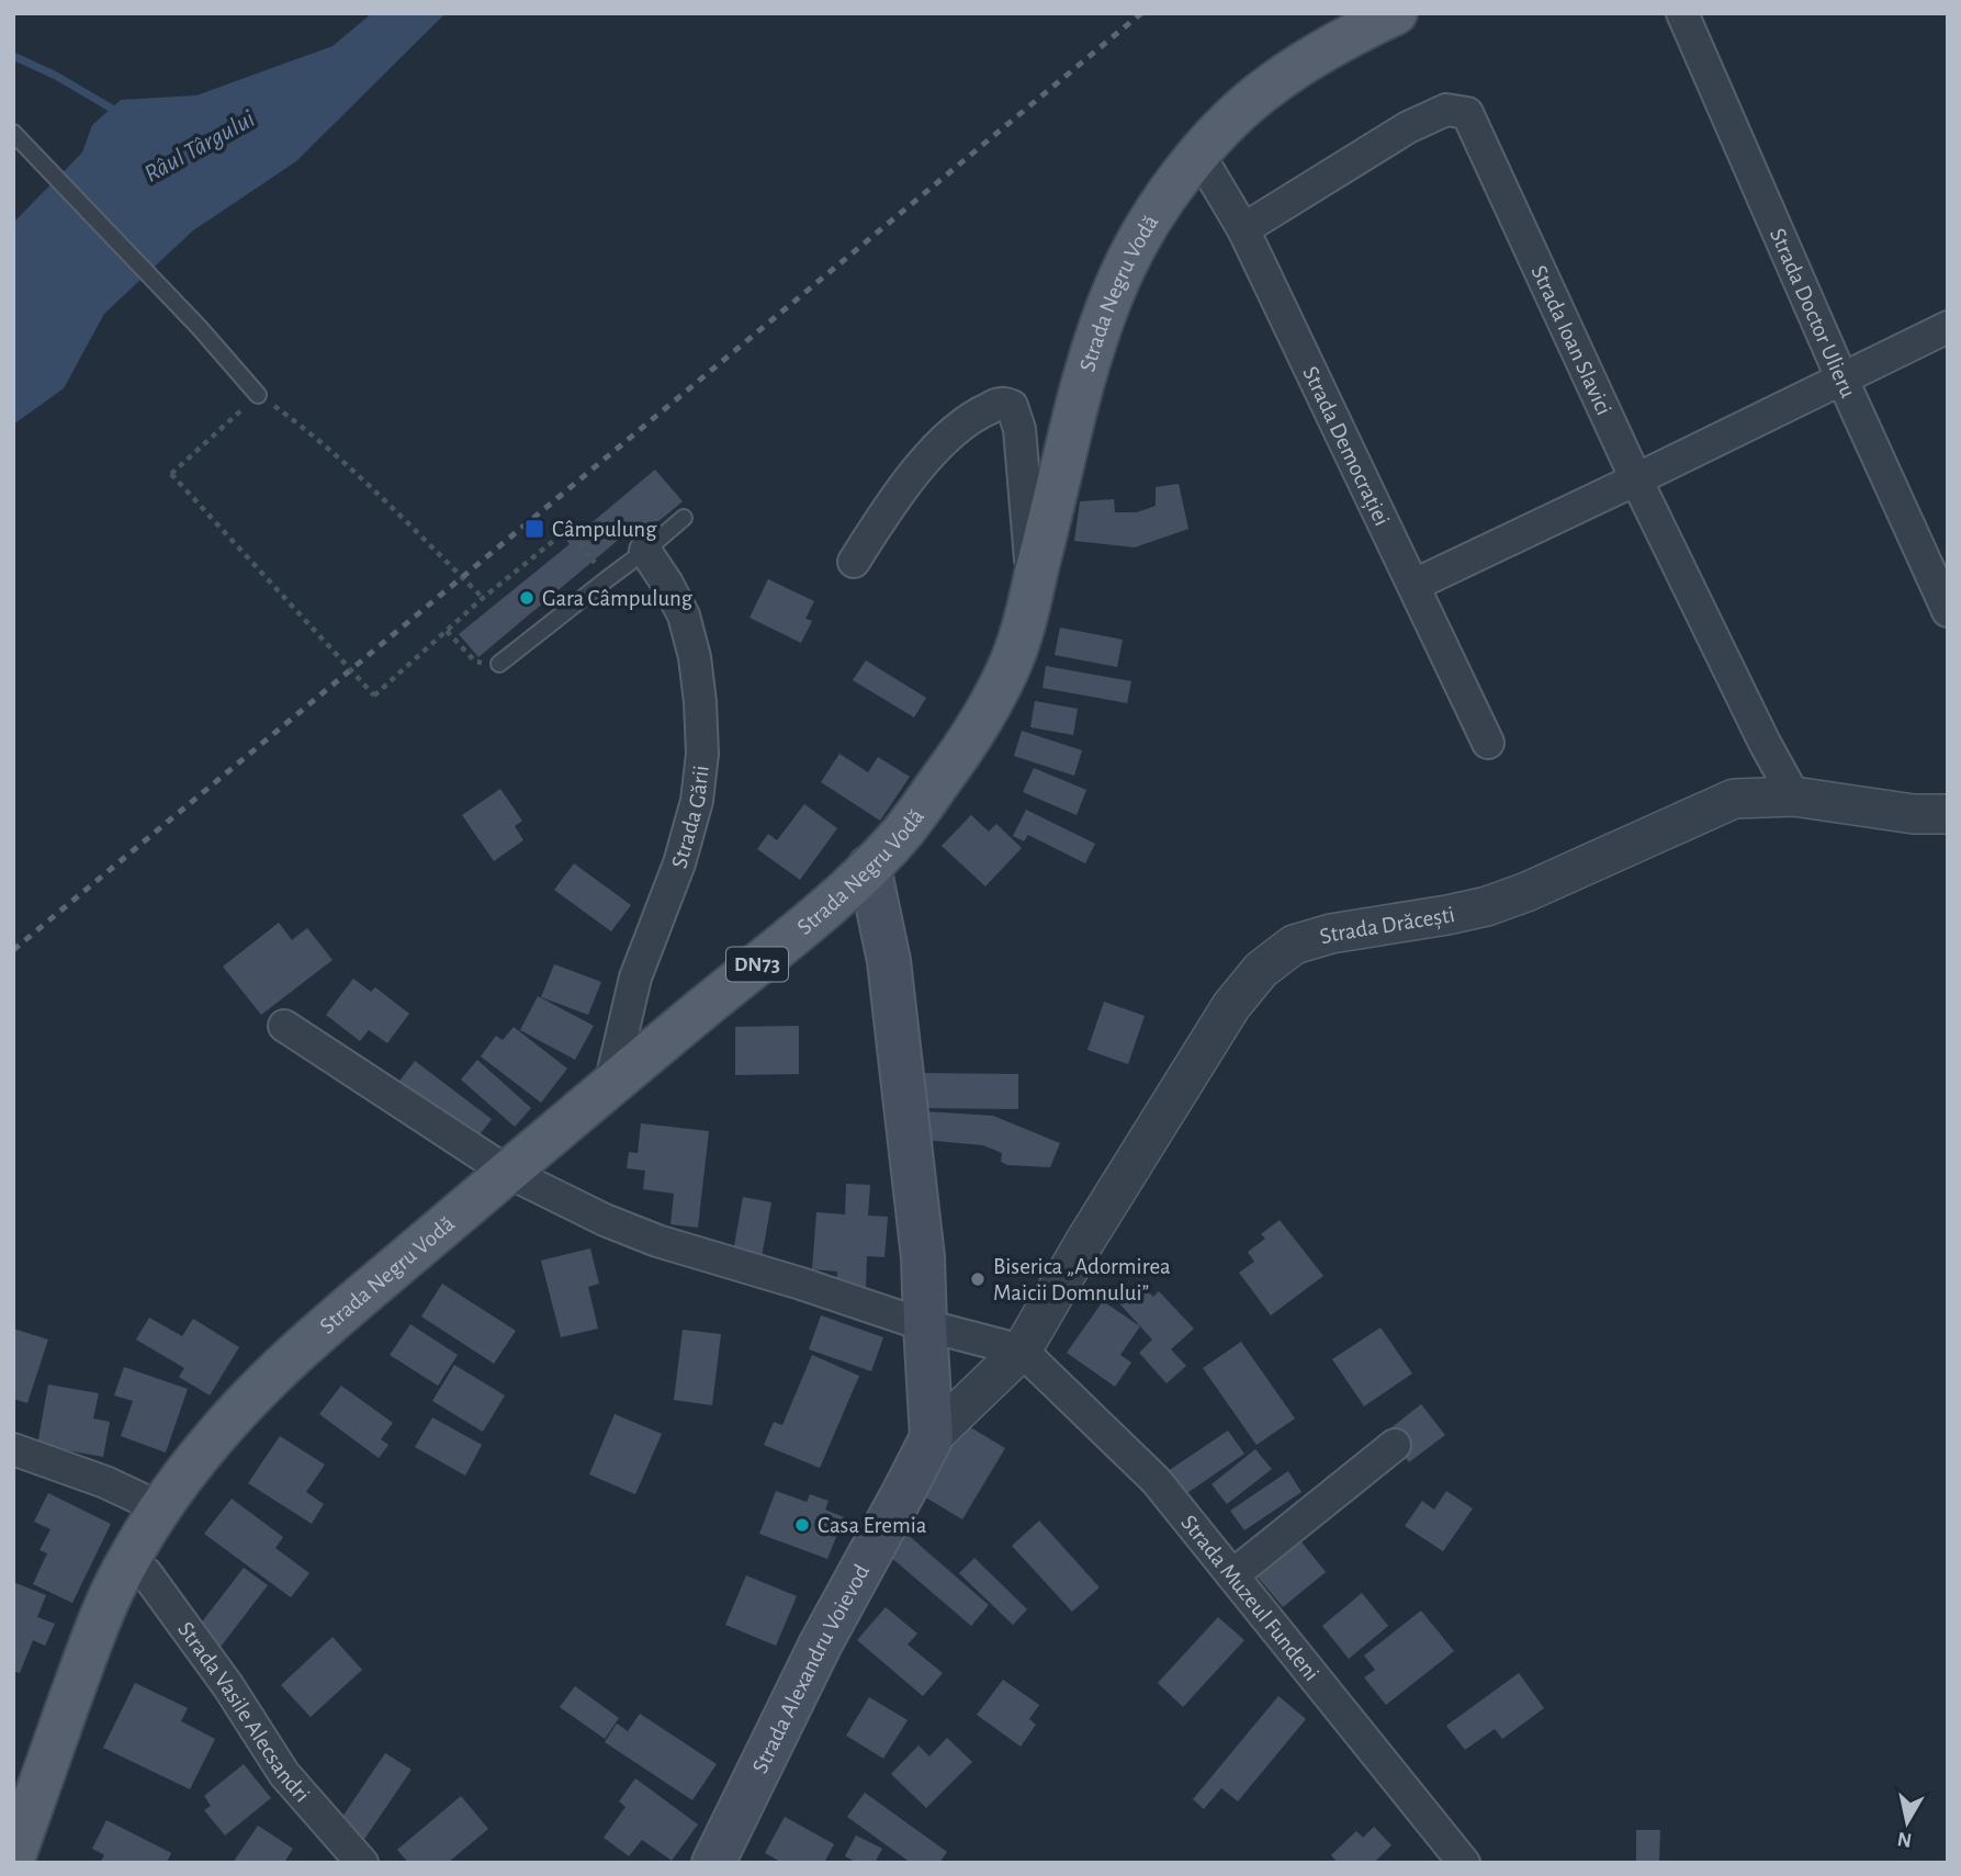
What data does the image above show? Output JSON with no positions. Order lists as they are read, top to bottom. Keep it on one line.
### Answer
{"streets":{"main road":["Strada Negru Vodă","DN73","Strada Alexandru Voievod"],"street":["Strada Doctor Ulieru","Strada Ioan Slavici","Strada Democrației","Strada Gării","Strada Drăcești","Strada Muzeul Fundeni","Strada Vasile Alecsandri"]},"crossings":[["Strada Negru Vodă","Strada Democrației"],["Strada Negru Vodă","Strada Gării"],["Strada Negru Vodă","Strada Vasile Alecsandri"],["Strada Ioan Slavici","Strada Democrației"],["Strada Ioan Slavici","Strada Drăcești"],["Strada Drăcești","Strada Muzeul Fundeni"],["Strada Drăcești","Strada Alexandru Voievod"]],"water":["Râul Târgului"],"places":{"transit":["Câmpulung"],"other":["Gara Câmpulung","Biserica „Adormirea Maicii Domnului”","Casa Eremia"]},"north":"bottom"}
